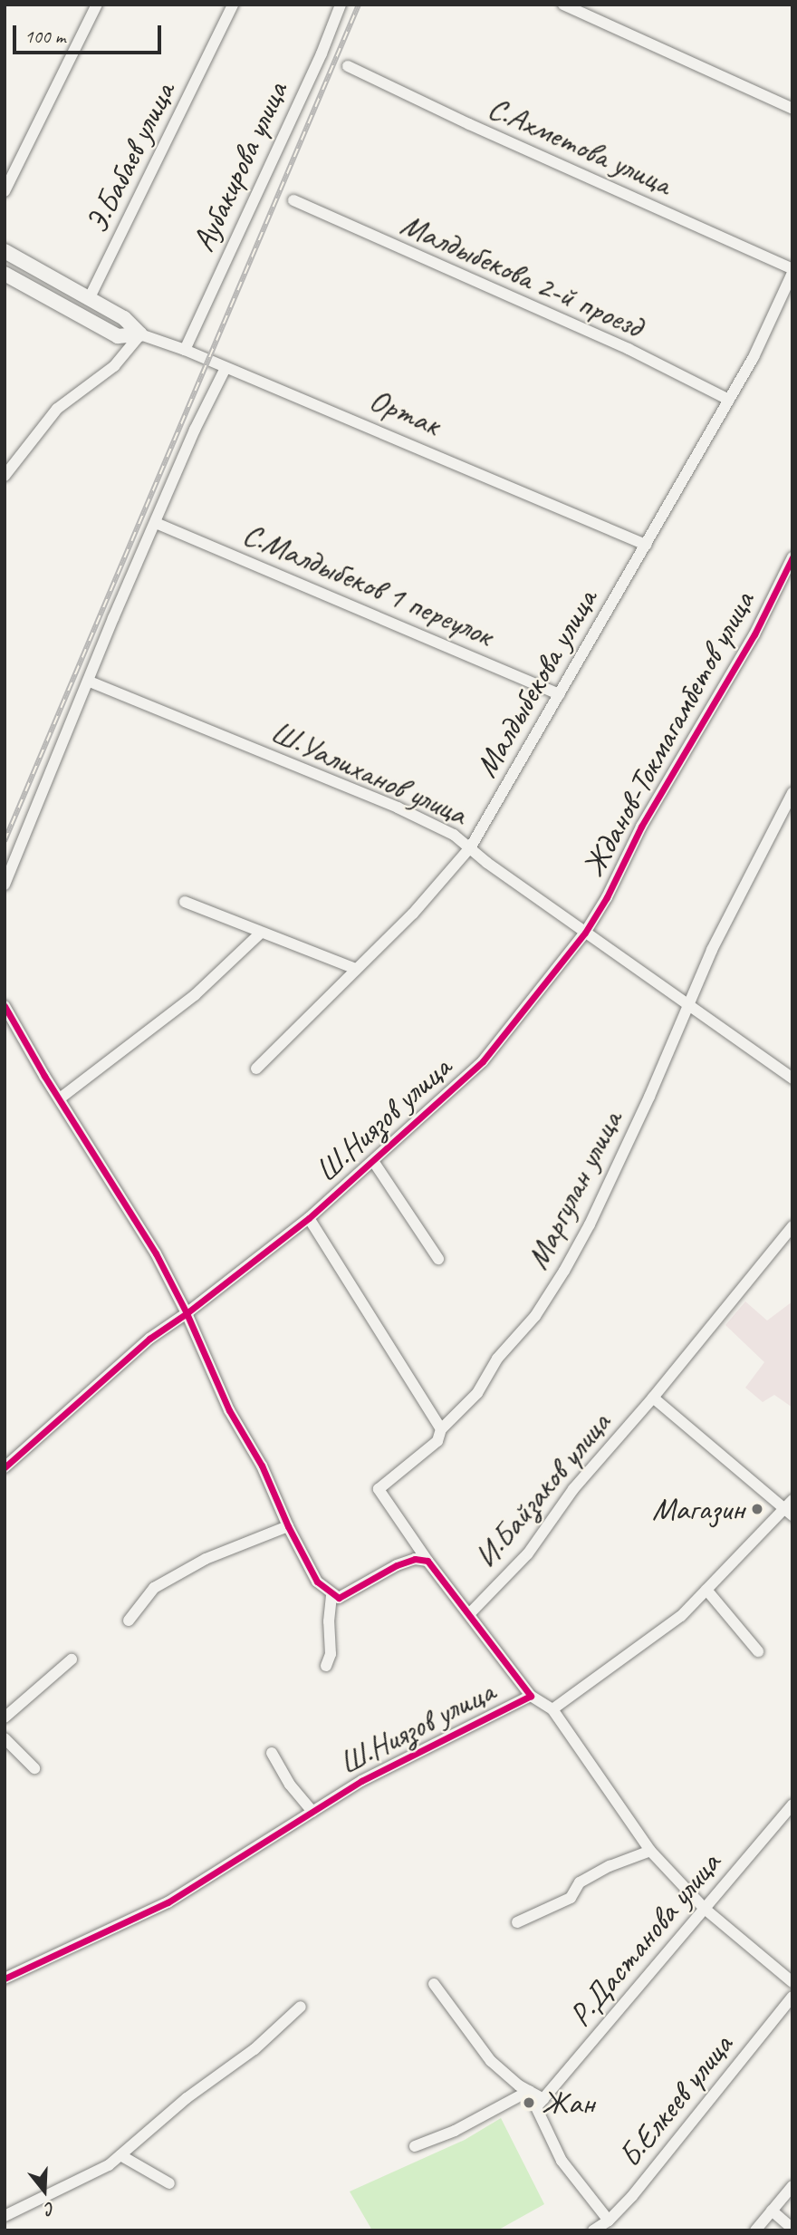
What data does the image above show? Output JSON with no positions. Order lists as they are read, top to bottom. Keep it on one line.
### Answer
{"streets":{"street":["С.Ахметова улица","Э.Бабаев улица","Аубакирова улица","Малдыбекова 2-й проезд","Ортак","С.Малдыбеков 1 переулок","Малдыбекова улица","Жданов-Токмагамбетов улица","Ш.Уалиханов улица","Ш.Ниязов улица","Маргулан улица","И.Байзаков улица","Р.Дастанова улица","Б.Елкеев улица"]},"crossings":[["С.Ахметова улица","Малдыбекова улица"],["Э.Бабаев улица","Ортак"],["Аубакирова улица","Ортак"],["Малдыбекова 2-й проезд","Малдыбекова улица"],["Ортак","Малдыбекова улица"],["С.Малдыбеков 1 переулок","Малдыбекова улица"],["Малдыбекова улица","Ш.Уалиханов улица"],["Жданов-Токмагамбетов улица","Ш.Уалиханов улица"],["Жданов-Токмагамбетов улица","Ш.Ниязов улица"],["Ш.Уалиханов улица","Ш.Ниязов улица"],["Ш.Уалиханов улица","Маргулан улица"],["Ш.Ниязов улица","Маргулан улица"],["Ш.Ниязов улица","И.Байзаков улица"]],"places":["Магазин","Жан"],"scale_bar":"100 m","north":"bottom"}
